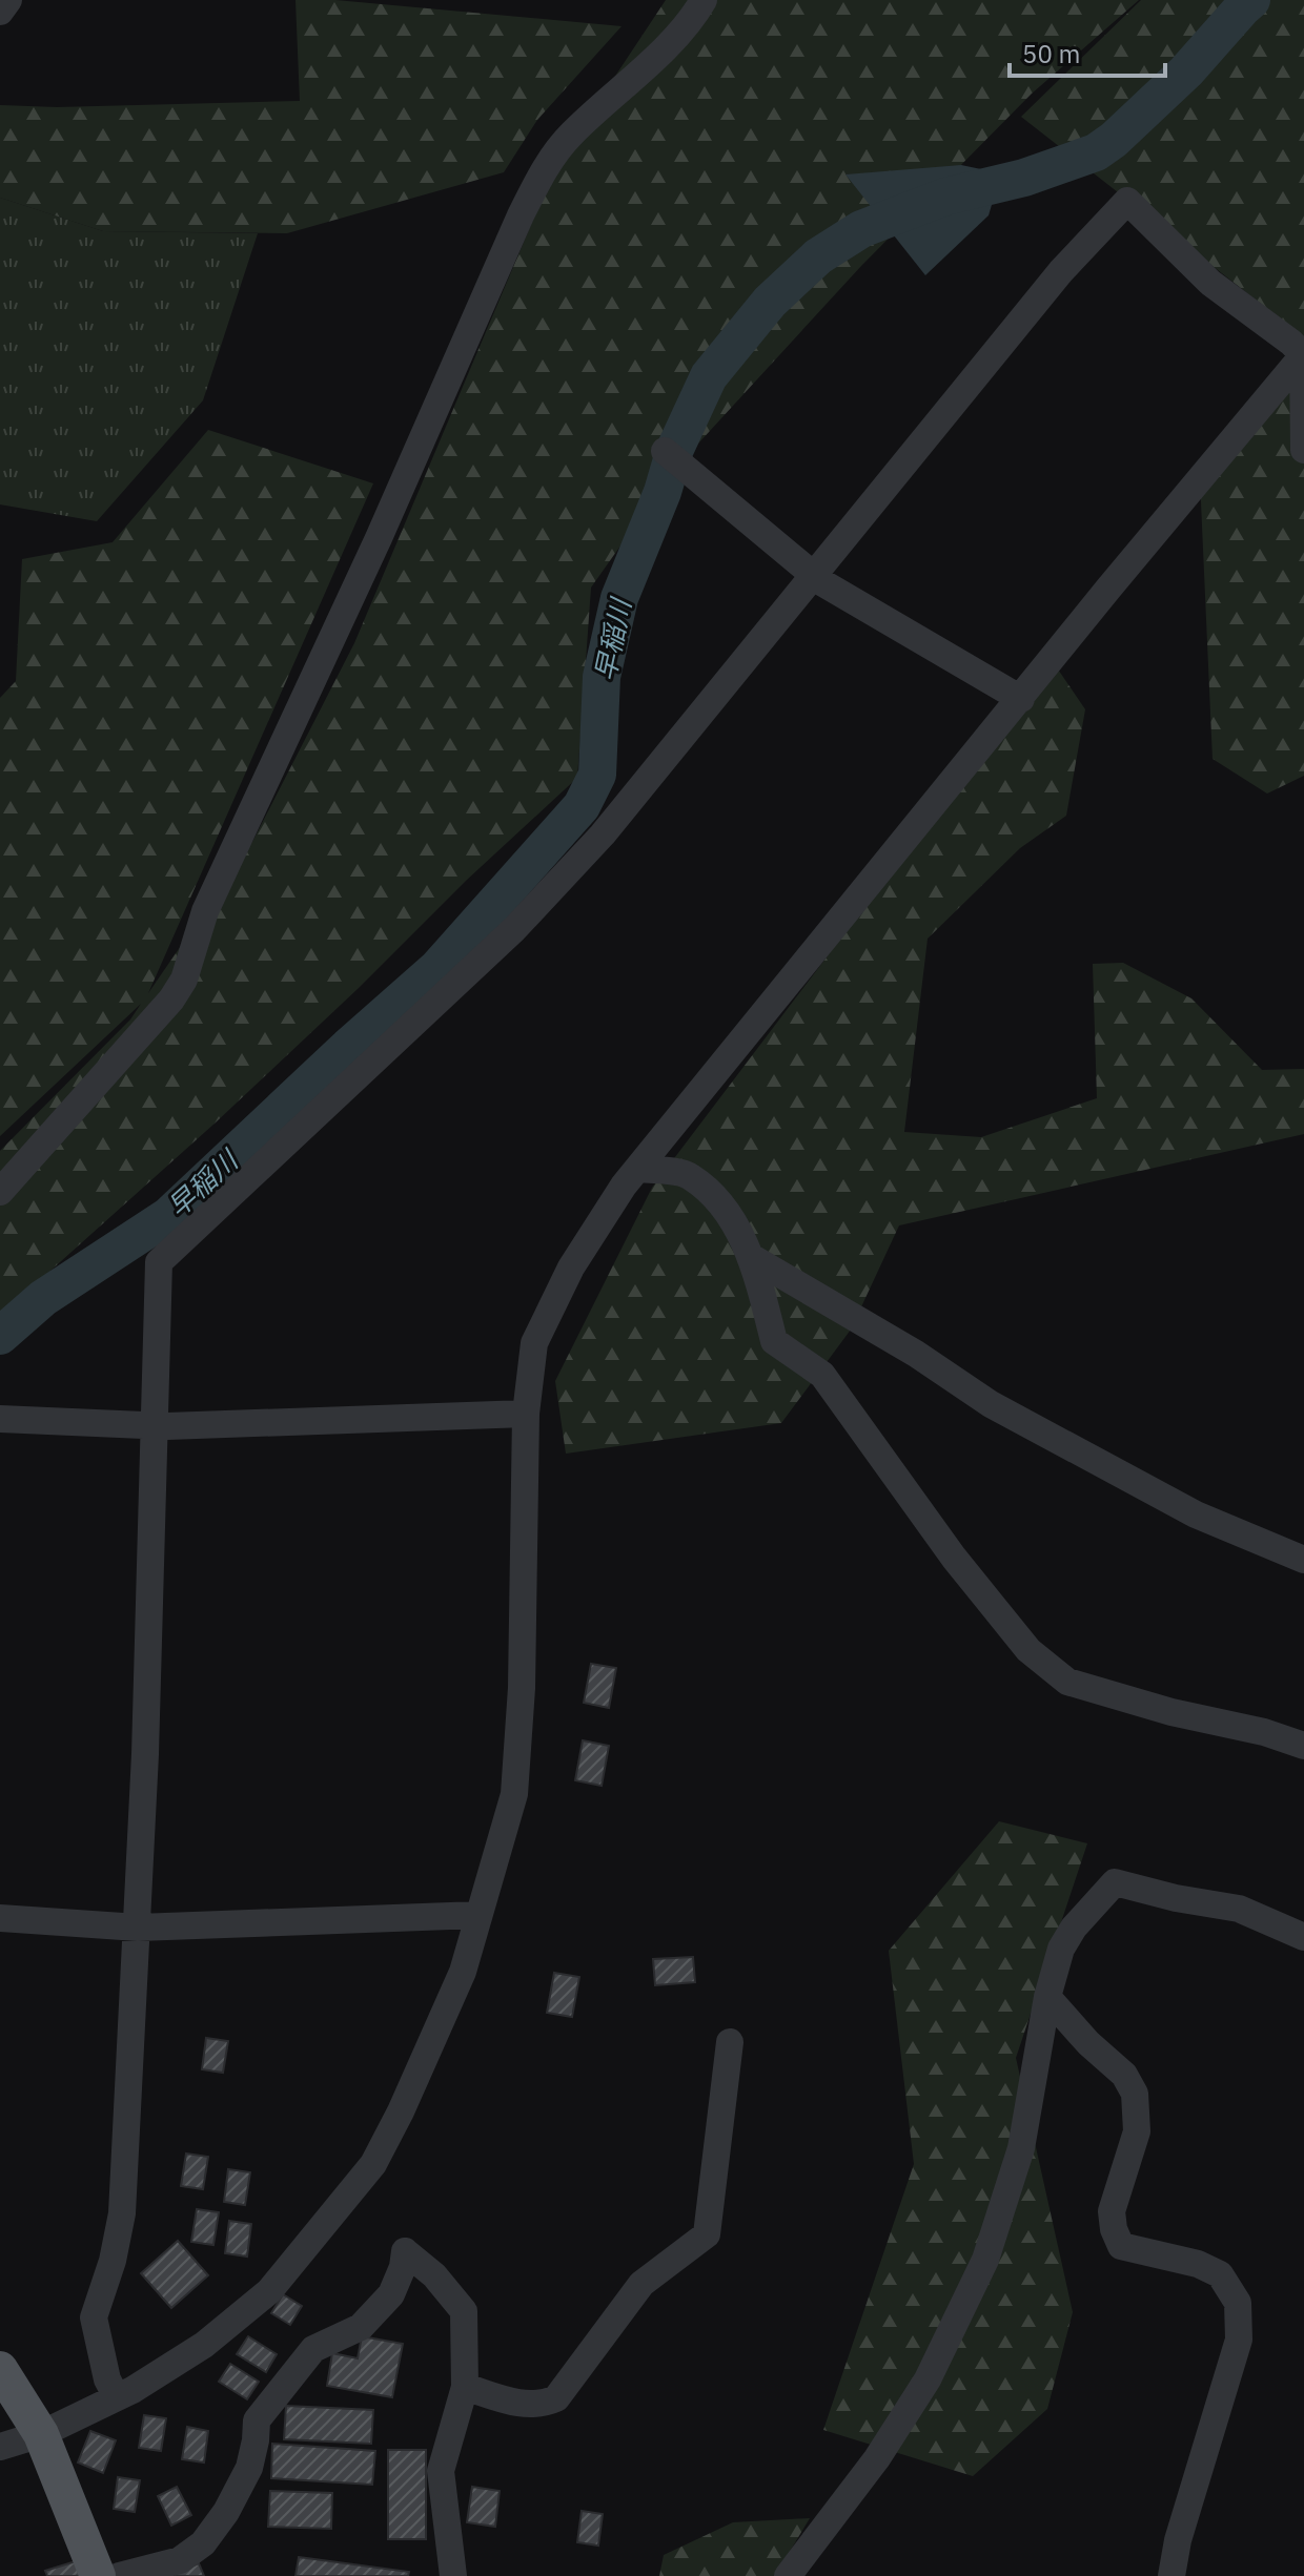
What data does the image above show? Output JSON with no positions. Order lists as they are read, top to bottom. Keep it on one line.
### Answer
{"water":["早稲川"],"scale_bar":"50 m"}
